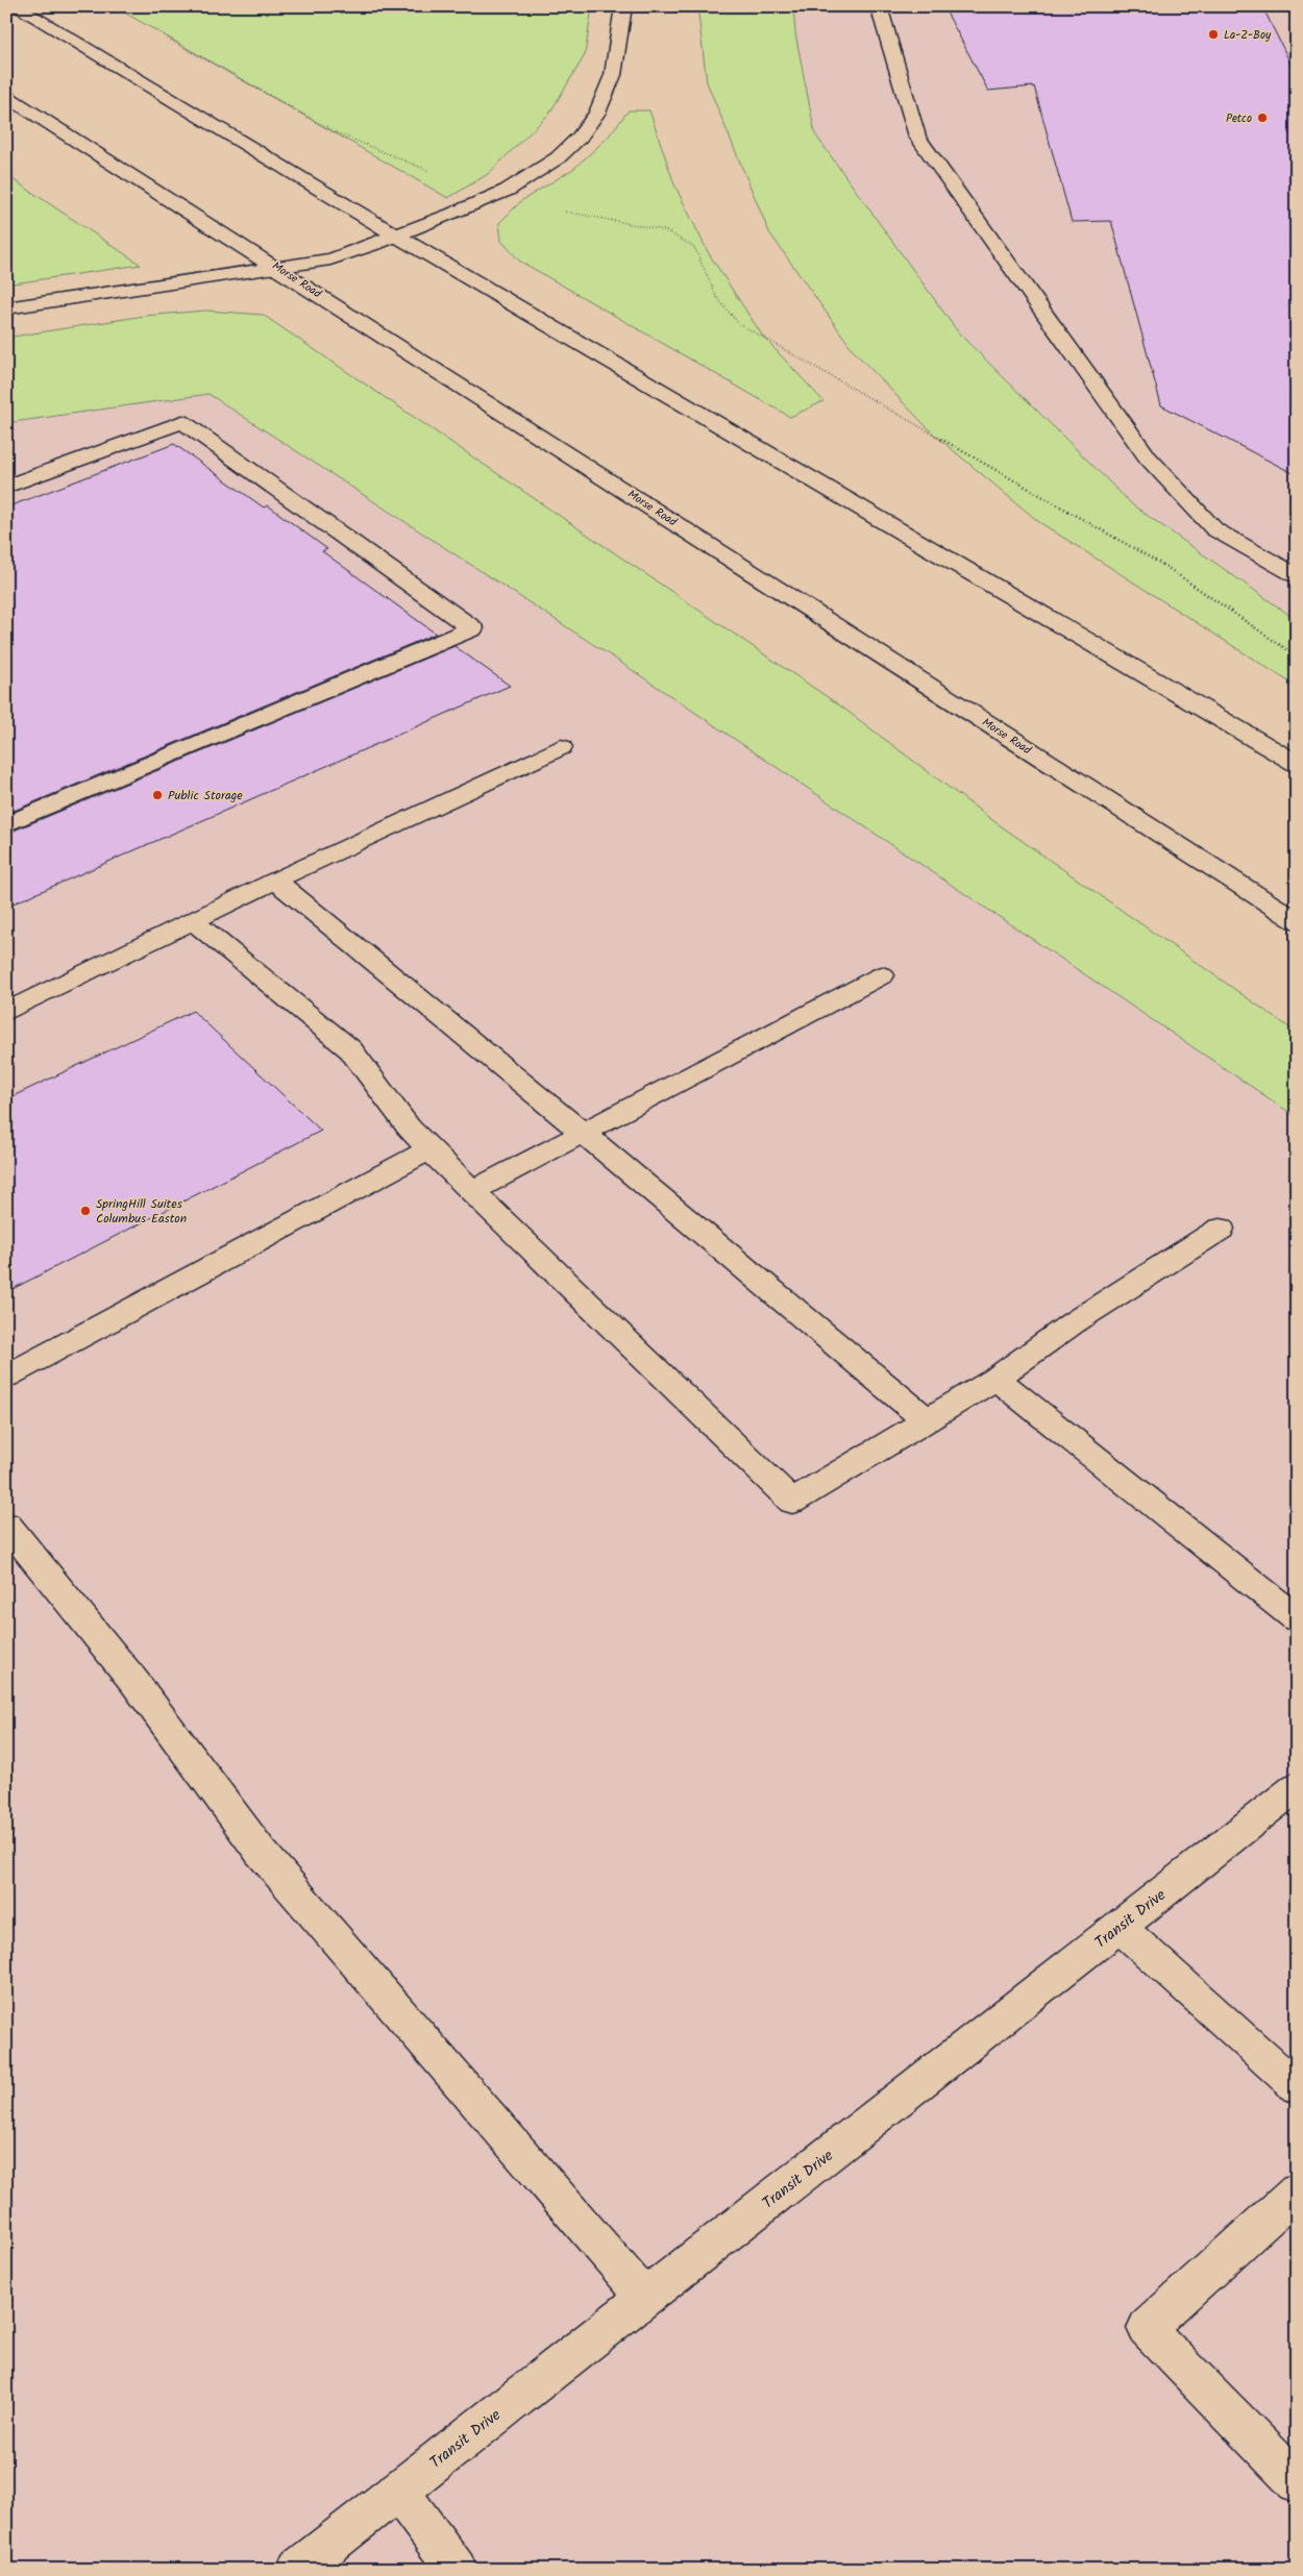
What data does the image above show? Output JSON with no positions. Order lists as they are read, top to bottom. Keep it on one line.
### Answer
{"streets":{"main road":["Morse Road","Transit Drive"]},"places":["La-Z-Boy","Petco","Public Storage","SpringHill Suites Columbus Easton"]}
